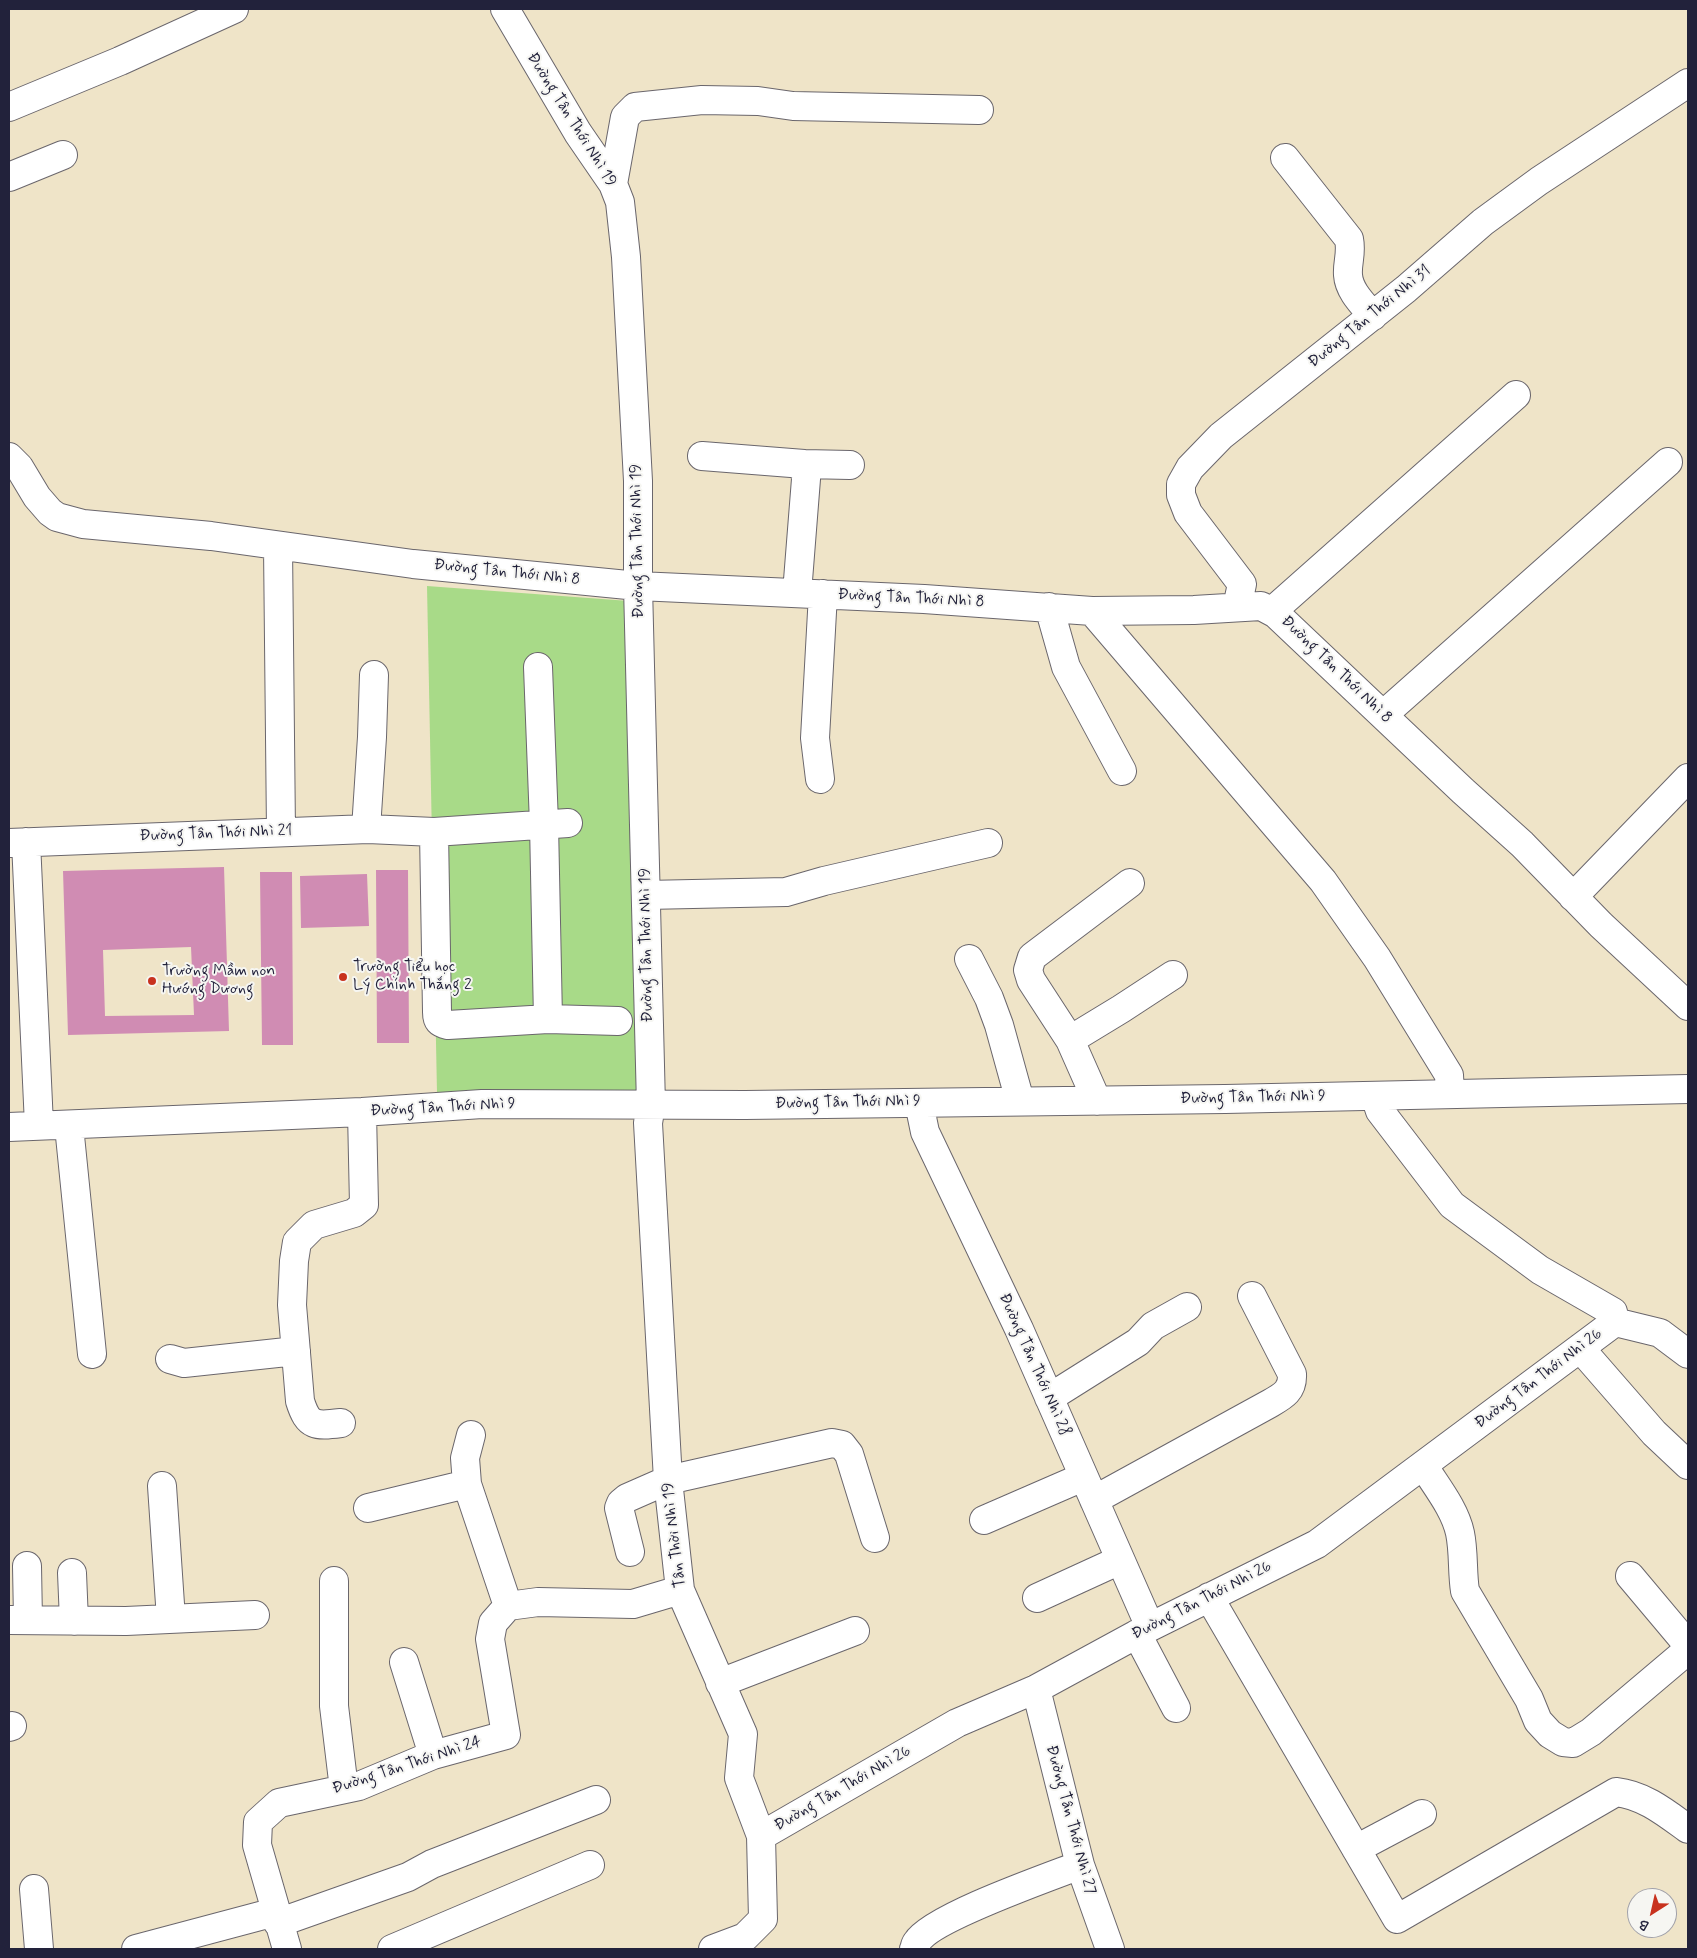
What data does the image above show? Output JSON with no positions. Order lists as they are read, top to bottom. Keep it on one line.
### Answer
{"streets":{"street":["Đường Tân Thới Nhì 19","Đường Tân Thới Nhì 31","Đường Tân Thới Nhì 8","Đường Tân Thới Nhì 21","Đường Tân Thới Nhì 9","Đường Tân Thới Nhì 28","Đường Tân Thới Nhì 26","Tân Thời Nhì 19","Đường Tân Thới Nhì 24","Đường Tân Thới Nhì 27"]},"crossings":[["Đường Tân Thới Nhì 19","Đường Tân Thới Nhì 8"],["Đường Tân Thới Nhì 19","Đường Tân Thới Nhì 9"],["Đường Tân Thới Nhì 19","Tân Thời Nhì 19"],["Đường Tân Thới Nhì 31","Đường Tân Thới Nhì 8"],["Đường Tân Thới Nhì 9","Đường Tân Thới Nhì 28"],["Đường Tân Thới Nhì 9","Tân Thời Nhì 19"],["Đường Tân Thới Nhì 28","Đường Tân Thới Nhì 26"],["Đường Tân Thới Nhì 26","Tân Thời Nhì 19"],["Đường Tân Thới Nhì 26","Đường Tân Thới Nhì 27"]],"places":["Trường Tiểu học Lý Chính Thắng 2","Trường Mầm non Hướng Dương"],"north":"bottom left"}
